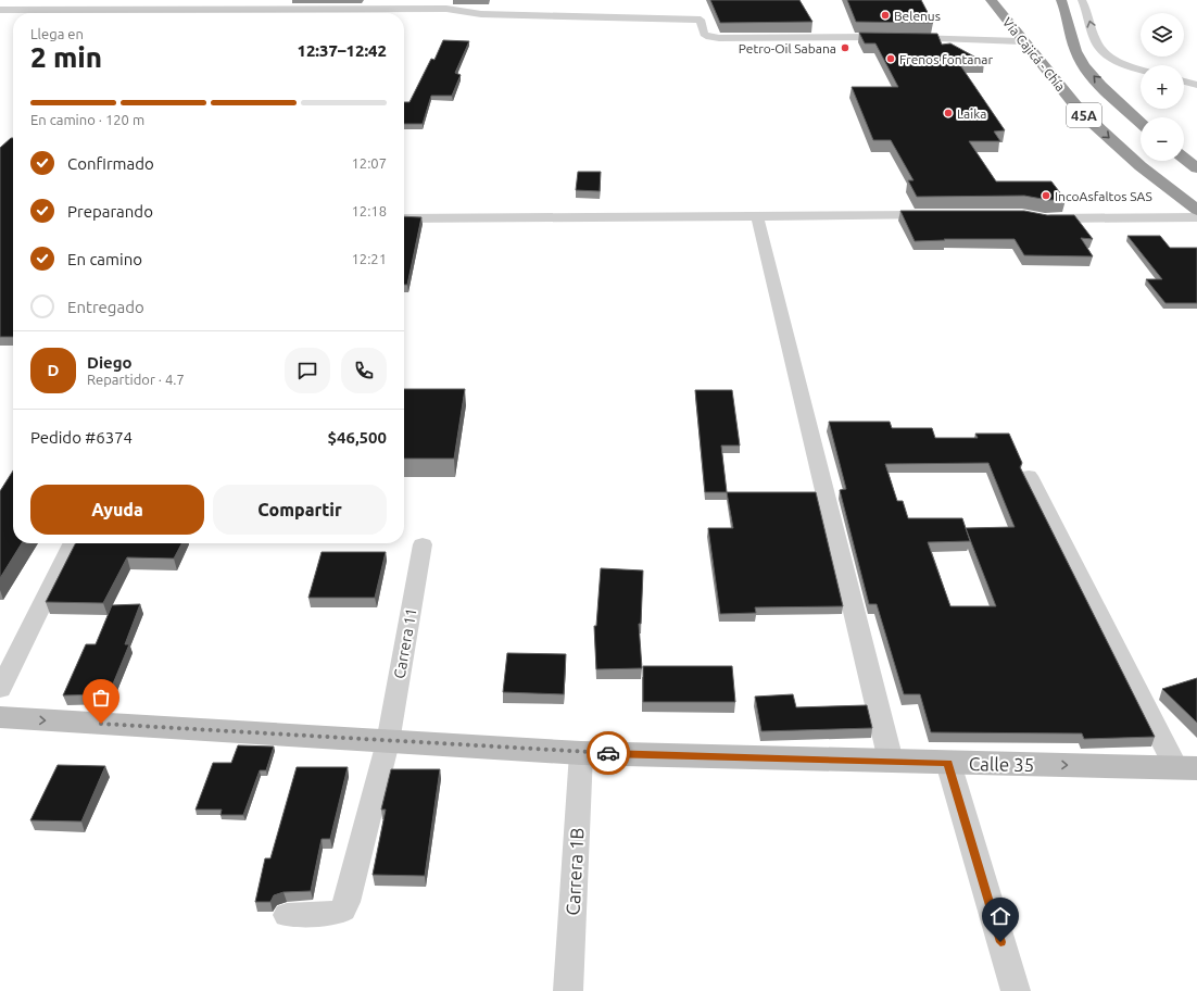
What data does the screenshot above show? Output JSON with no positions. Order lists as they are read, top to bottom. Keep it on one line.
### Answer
{"streets":{"highway":["Vía Cajicá - Chía","45A"],"street":["Carrera 11","Calle 35","Carrera 1B"]},"crossings":[["Carrera 11","Calle 35"],["Calle 35","Carrera 1B"]],"one_way":["Calle 35"],"places":["Belenus","Petro-Oil Sabana","Frenos fontanar","Laika","IncoAsfaltos SAS"],"page":{"map_buttons":["+","−"],"heading":["2 min","Llega en","12:37–12:42"],"panel":["Diego","Repartidor · 4.7","Pedido #6374","$46,500"],"bar":"En camino · 120 m","list":[["Confirmado","12:07"],["Preparando","12:18"],["En camino","12:21"],"Entregado"],"round":"D","buttons":["Ayuda","Compartir"]}}
